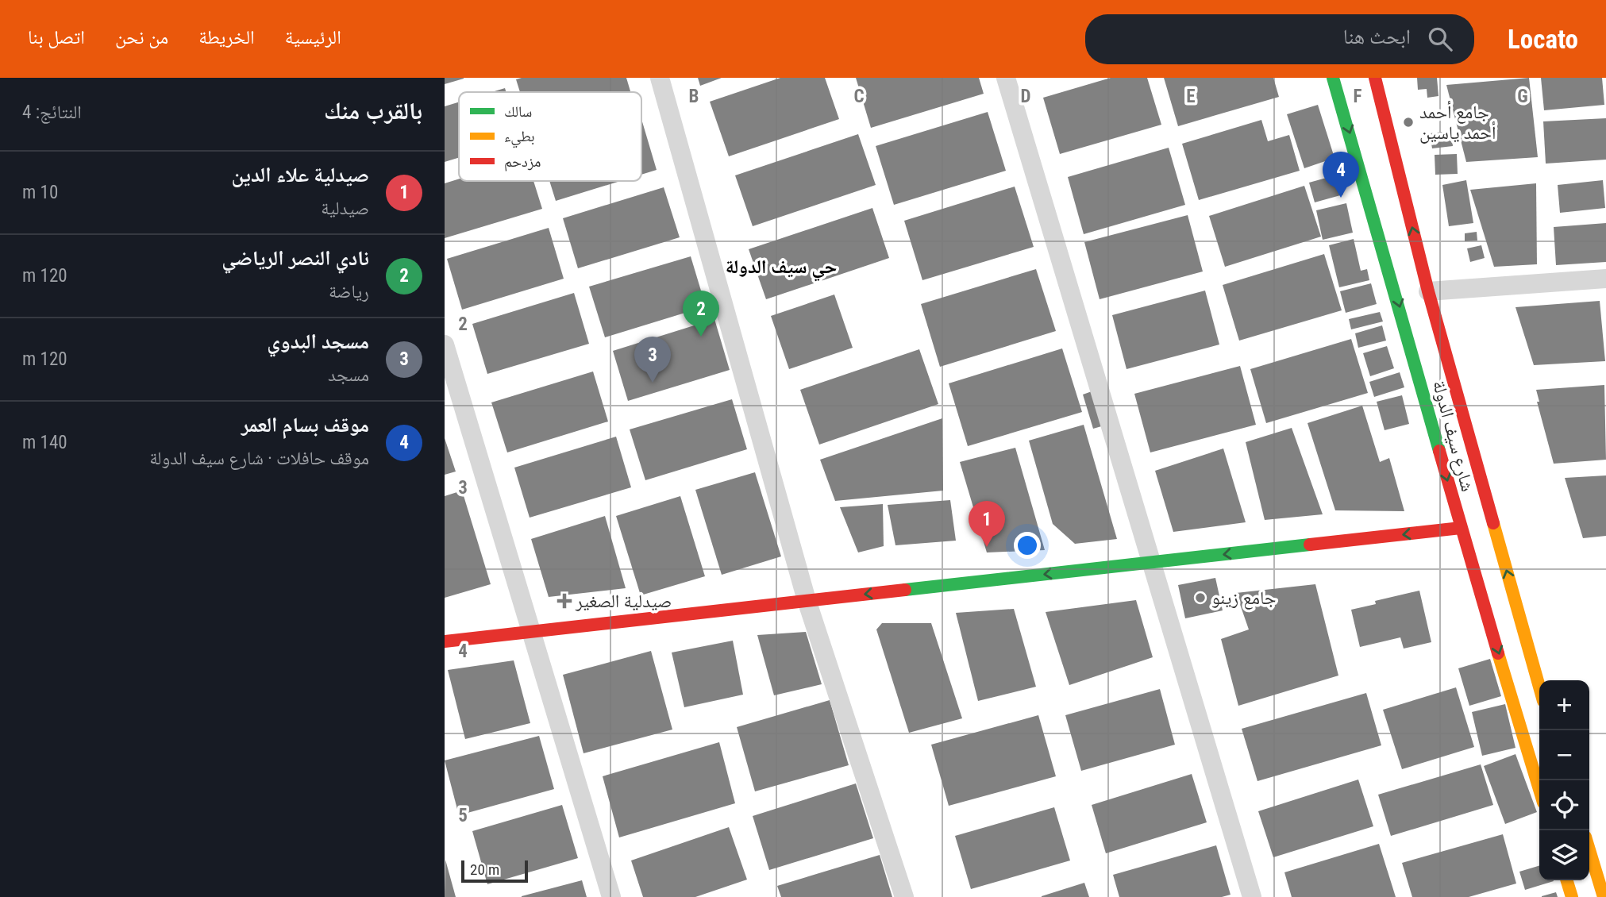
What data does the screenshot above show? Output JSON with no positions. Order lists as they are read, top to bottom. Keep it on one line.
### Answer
{"streets":{"main road":["شارع سيف الدولة"]},"districts":["حي سيف الدولة"],"places":{"other":["جامع أحمد أحمد ياسين","جامع زينو"],"health":["صيدلية الصغير"]},"legend":["سالك","بطيء","مزدحم"],"scale_bar":"20 m","page":{"header":"Locato","search":"ابحث هنا","nav":["الرئيسية","الخريطة","من نحن","اتصل بنا"],"heading":["بالقرب منك","النتائج: 4"],"list":[{"mark":"1","name":"صيدلية علاء الدين","note":"صيدلية","value":"10 m"},{"mark":"2","name":"نادي النصر الرياضي","note":"رياضة","value":"120 m"},{"mark":"3","name":"مسجد البدوي","note":"مسجد","value":"120 m"},{"mark":"4","name":"موقف بسام العمر","note":"موقف حافلات · شارع سيف الدولة","value":"140 m"}],"pins":["4","2","3","1"],"map_buttons":["+","−"],"scale":"20 m"},"grid":{"columns":["B","C","D","E","F","G"],"rows":["2","3","4","5"]}}
